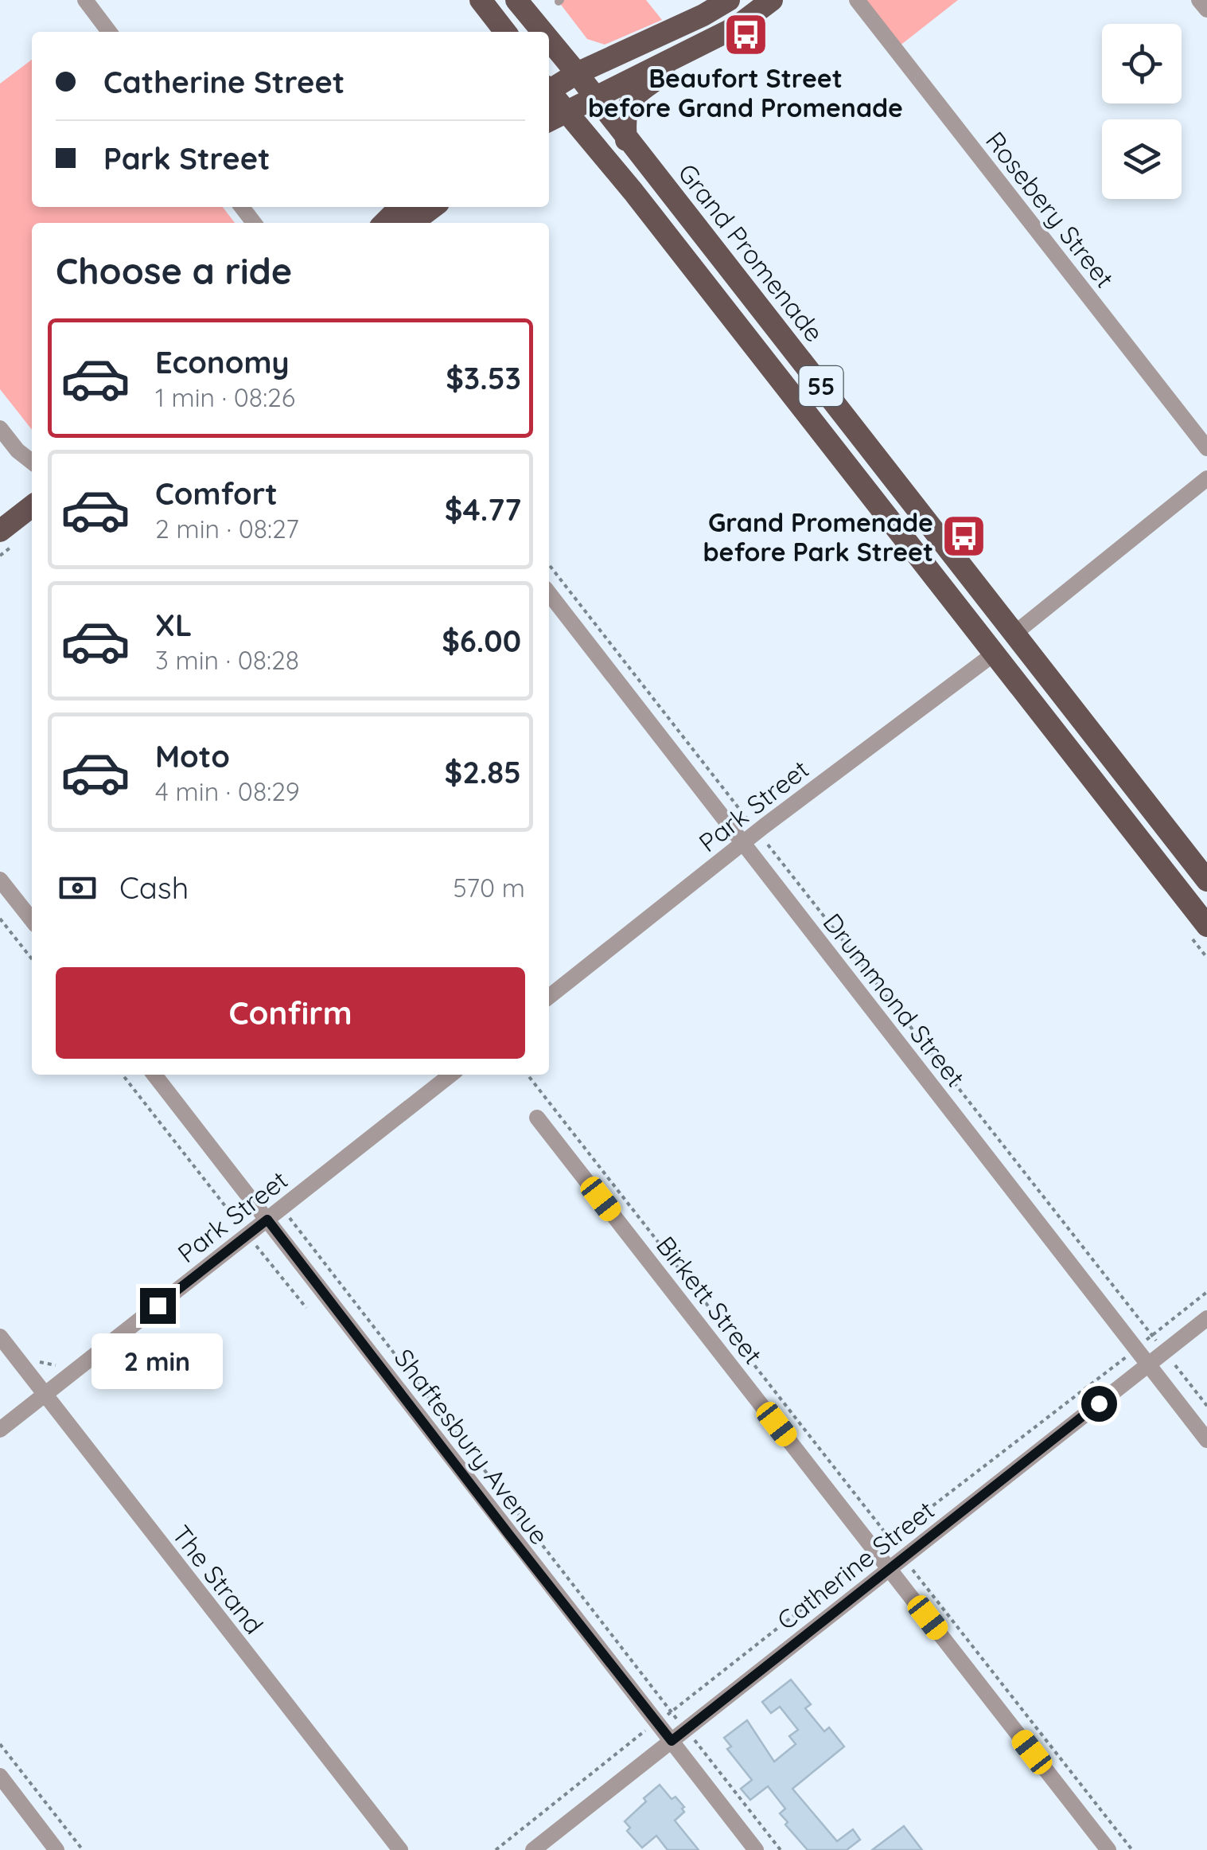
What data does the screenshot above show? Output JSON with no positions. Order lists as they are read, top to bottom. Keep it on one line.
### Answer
{"streets":{"main road":["Grand Promenade","55"],"street":["Rosebery Street","Park Street","Drummond Street","Birkett Street","Shaftesbury Avenue","Catherine Street","The Strand"]},"crossings":[["55","Park Street"],["Park Street","Drummond Street"],["Park Street","Shaftesbury Avenue"],["Park Street","The Strand"],["Drummond Street","Catherine Street"],["Birkett Street","Catherine Street"],["Shaftesbury Avenue","Catherine Street"]],"places":{"bus stop":["Beaufort Street before Grand Promenade","Grand Promenade before Park Street"]},"page":{"banner":["Catherine Street","Park Street"],"heading":"Choose a ride","list":[{"name":"Economy","note":"1 min · 08:26","value":"$3.53"},{"name":"Comfort","note":"2 min · 08:27","value":"$4.77"},{"name":"XL","note":"3 min · 08:28","value":"$6.00"},{"name":"Moto","note":"4 min · 08:29","value":"$2.85"}],"pay":["Cash","570 m"],"buttons":"Confirm","bubble":"2 min"}}
